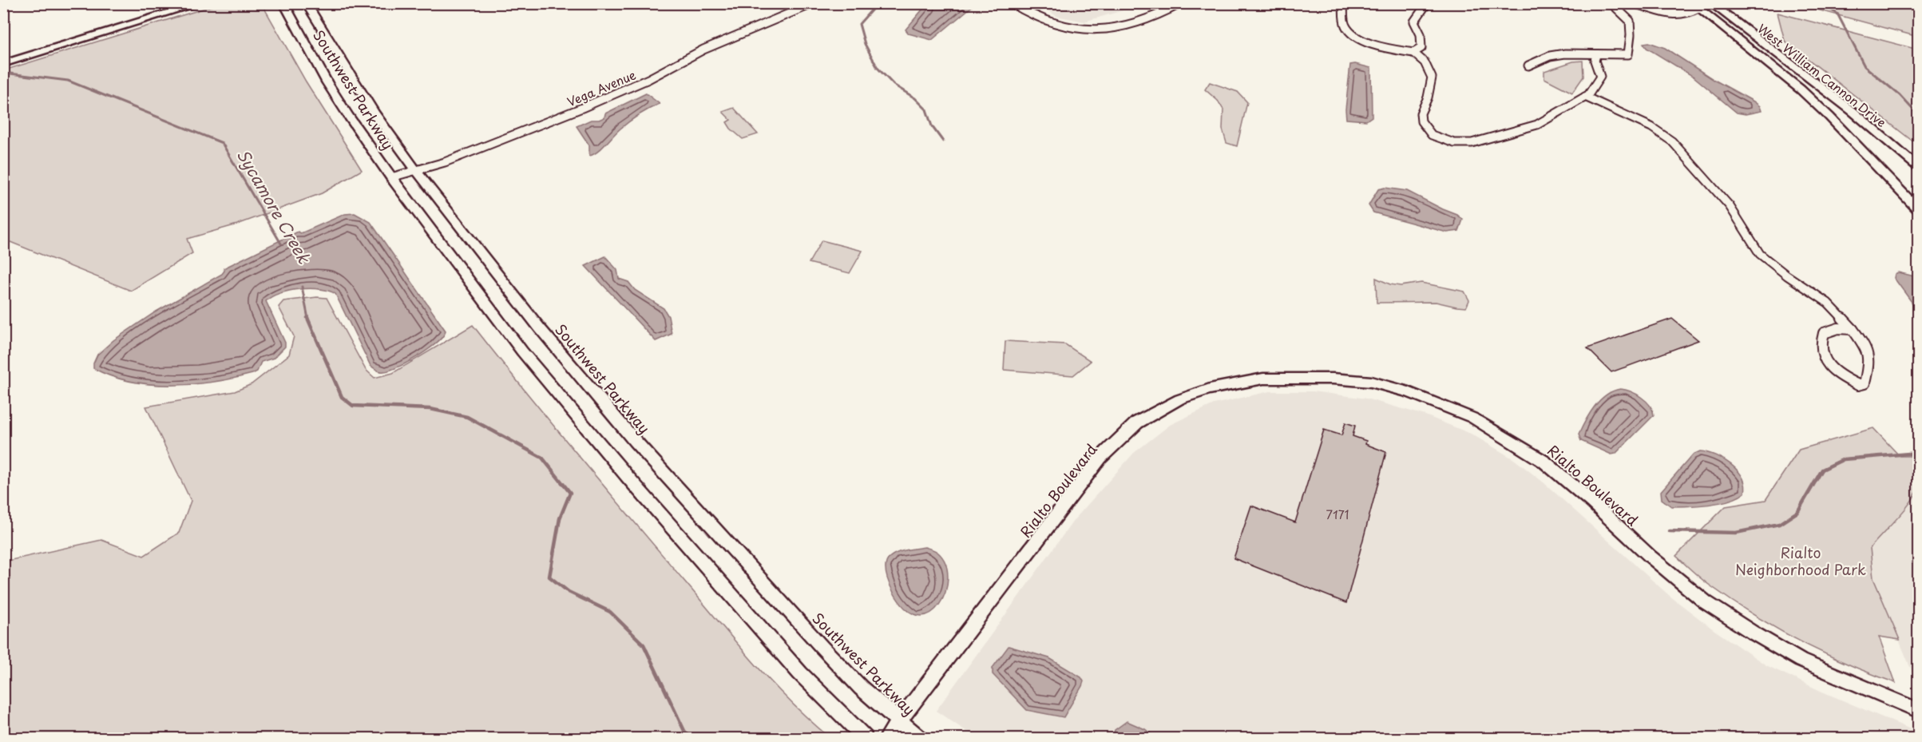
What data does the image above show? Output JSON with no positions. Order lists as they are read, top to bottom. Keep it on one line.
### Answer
{"streets":{"main road":["West William Cannon Drive","Southwest Parkway","Rialto Boulevard"],"street":["Vega Avenue"]},"crossings":[["Vega Avenue","Southwest Parkway"],["Southwest Parkway","Rialto Boulevard"]],"water":["Sycamore Creek"],"parks":["Rialto Neighborhood Park"],"house_numbers":["7171"]}
